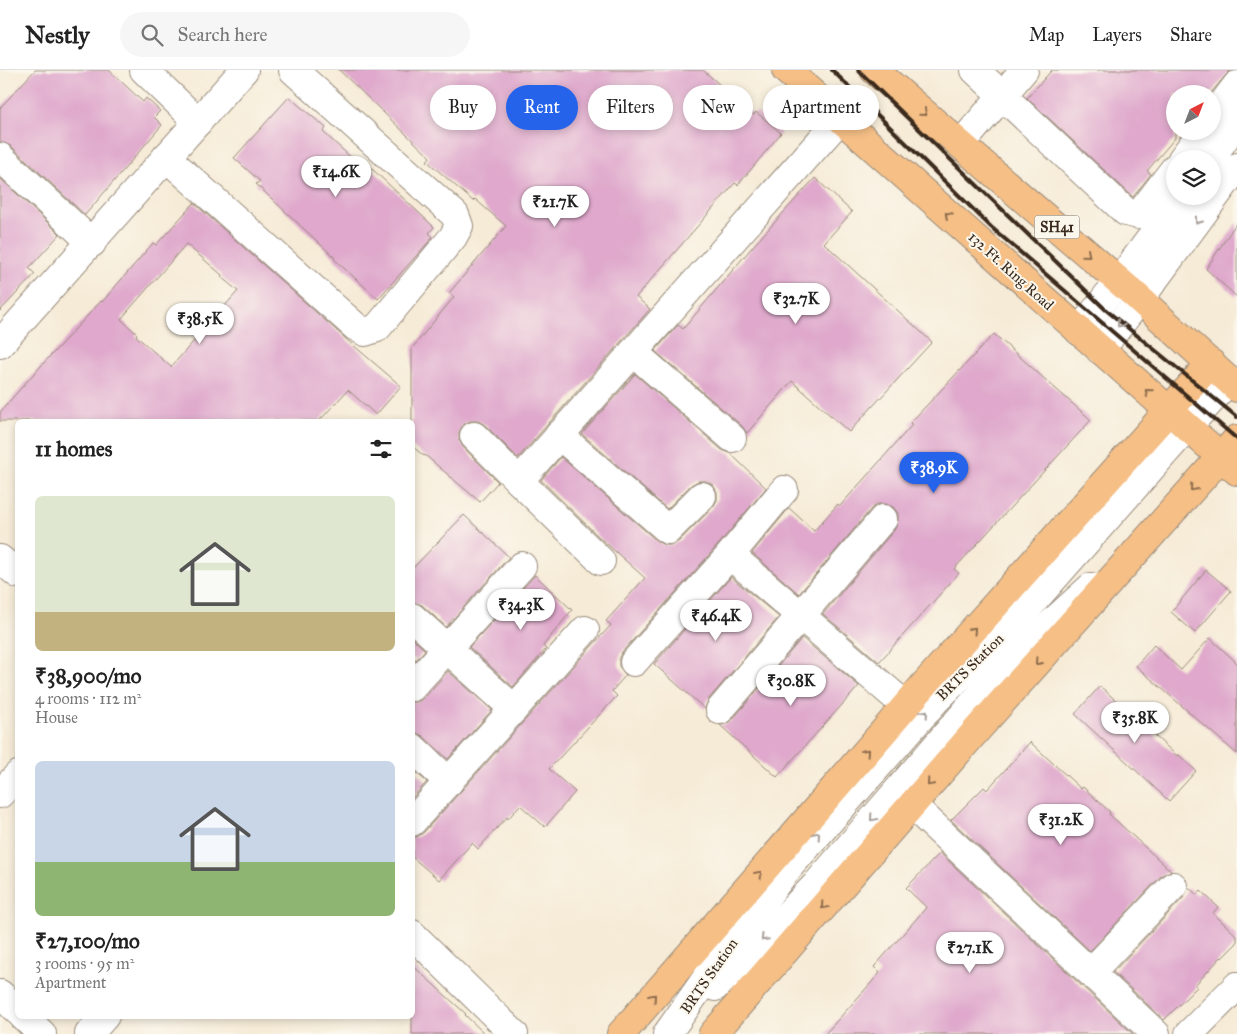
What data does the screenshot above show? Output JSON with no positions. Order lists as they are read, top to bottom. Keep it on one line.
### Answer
{"streets":{"main road":["SH41","132 Ft. Ring Road"],"street":["BRTS Station"]},"crossings":[["132 Ft. Ring Road","BRTS Station"]],"north":"top right","page":{"header":"Nestly","search":"Search here","nav":["Map","Layers","Share"],"chip":["Buy","Rent","Filters","New","Apartment"],"price":["₹14.6K","₹21.7K","₹32.7K","₹38.5K","₹38.9K","₹34.3K","₹46.4K","₹30.8K","₹35.8K","₹31.2K","₹27.1K"],"heading":"11 homes","list":[{"name":"₹38,900/mo","note":"4 rooms · 112 m² · House"},{"name":"₹27,100/mo","note":"3 rooms · 95 m² · Apartment"}]}}
